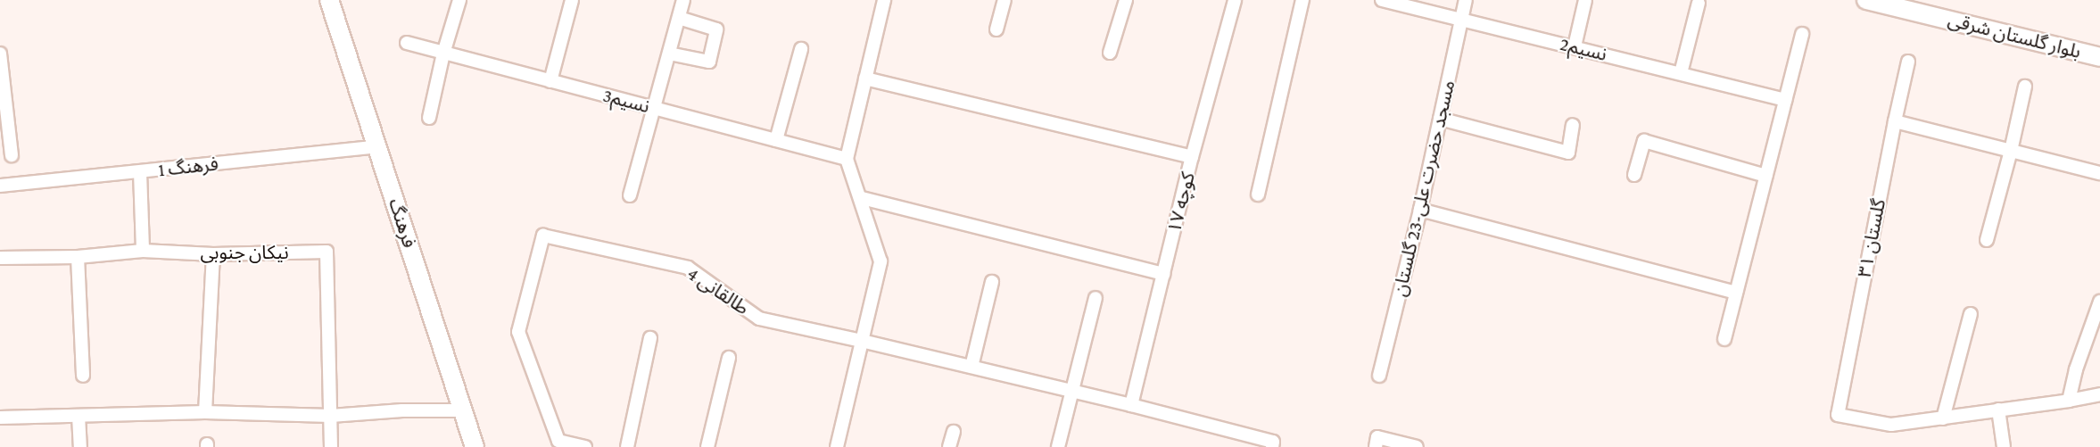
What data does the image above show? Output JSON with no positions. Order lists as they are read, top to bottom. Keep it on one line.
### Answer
{"streets":{"street":["بلوار گلستان شرقی","نسیم2","نسیم3","فرهنگ 1","مسجد حضرت علی-23 گلستان","کوچه ۱۷","فرهنگ","گلستان ۳۱","نیکان جنوبی","طالقانی 4"]},"crossings":[["نسیم2","مسجد حضرت علی-23 گلستان"],["فرهنگ 1","فرهنگ"],["کوچه ۱۷","طالقانی 4"]]}
